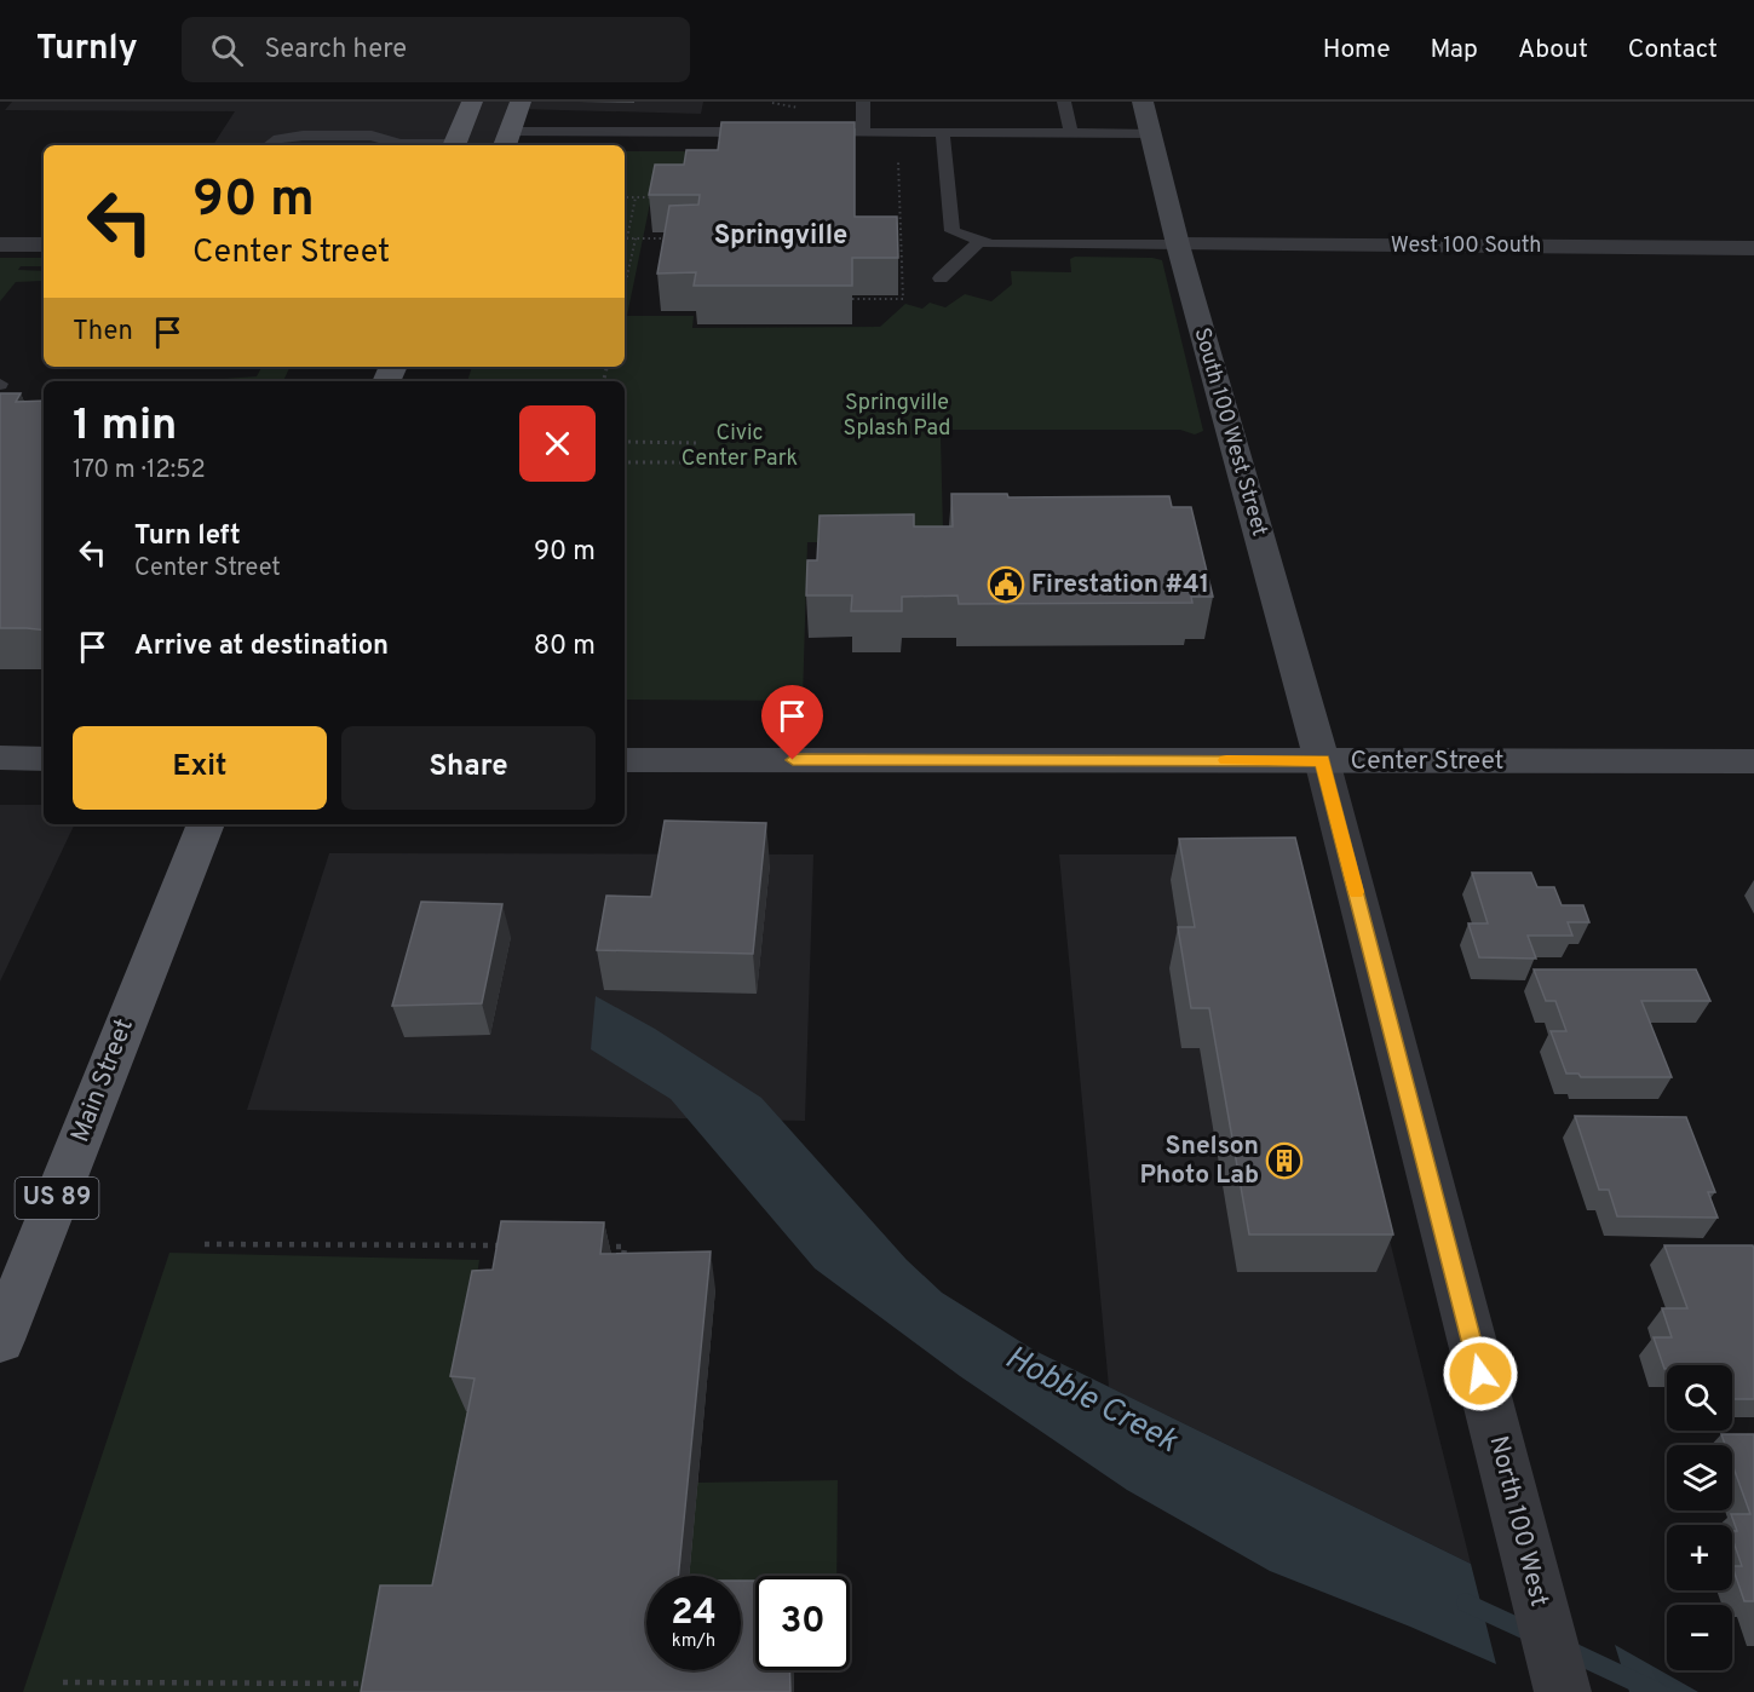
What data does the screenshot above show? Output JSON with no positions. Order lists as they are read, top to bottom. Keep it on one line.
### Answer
{"streets":{"main road":["Main Street","US 89"],"street":["West 100 South","South 100 West Street","Center Street","North 100 West"]},"crossings":[["West 100 South","South 100 West Street"],["South 100 West Street","Center Street"],["South 100 West Street","North 100 West"],["Center Street","North 100 West"]],"districts":["Springville"],"water":["Hobble Creek"],"parks":["Springville Splash Pad","Civic Center Park"],"places":{"public building":["Firestation #41"],"building":["Snelson Photo Lab"]},"page":{"header":"Turnly","search":"Search here","nav":["Home","Map","About","Contact"],"turn":["90 m","Center Street"],"then":"Then","heading":["1 min","170 m · 12:52"],"list":[{"name":"Turn left","note":"Center Street","value":"90 m"},{"name":"Arrive at destination","value":"80 m"}],"buttons":["Exit","Share"],"map_buttons":["+","−"],"speed":"24 km/h","limit":"30"}}
